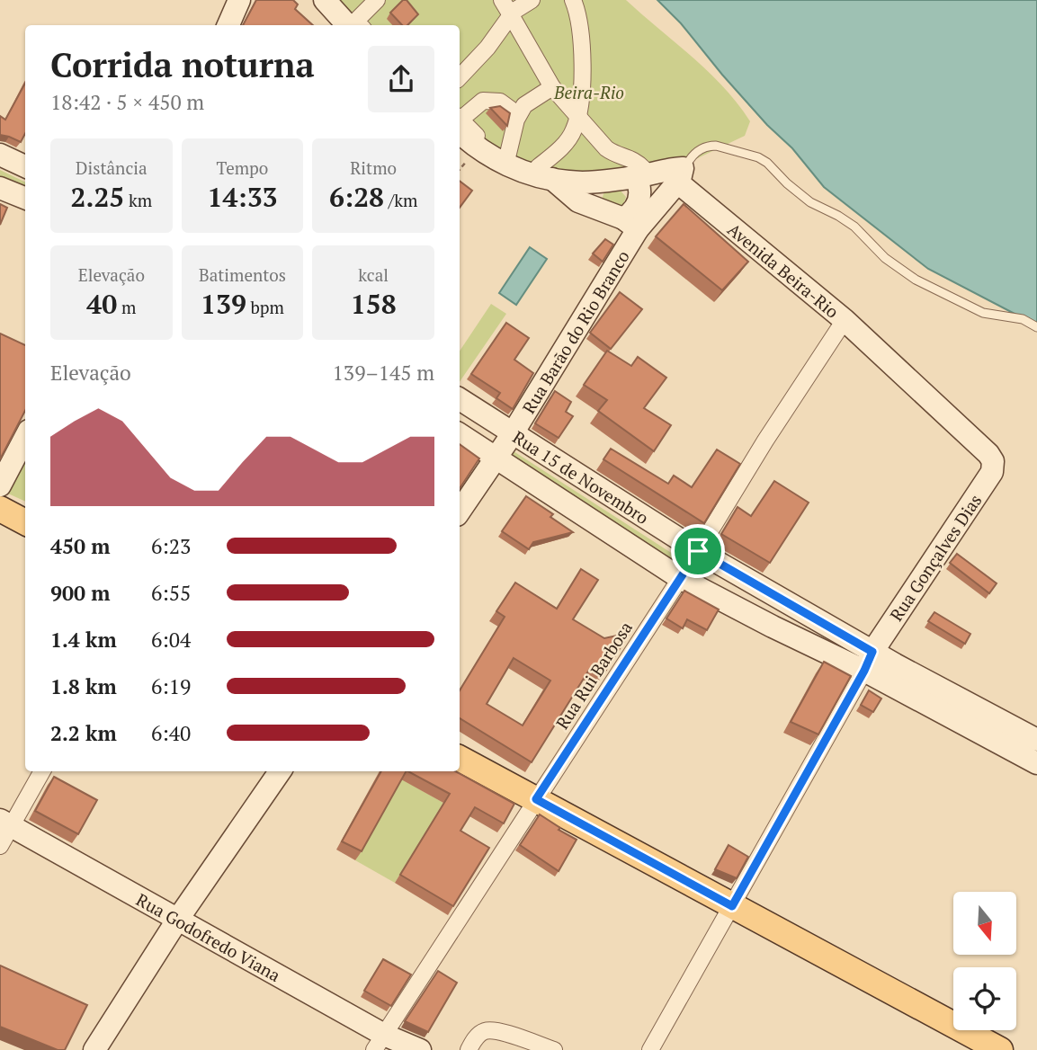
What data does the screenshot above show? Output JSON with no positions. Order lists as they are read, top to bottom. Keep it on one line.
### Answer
{"streets":{"street":["Avenida Beira-Rio","Rua Barão do Rio Branco","Rua 15 de Novembro","Rua Gonçalves Dias","Rua Rui Barbosa","Rua Godofredo Viana"]},"crossings":[["Avenida Beira-Rio","Rua Barão do Rio Branco"],["Avenida Beira-Rio","Rua Gonçalves Dias"],["Avenida Beira-Rio","Rua Rui Barbosa"],["Rua Barão do Rio Branco","Rua 15 de Novembro"],["Rua 15 de Novembro","Rua Gonçalves Dias"],["Rua 15 de Novembro","Rua Rui Barbosa"],["Rua Rui Barbosa","Rua Godofredo Viana"]],"parks":["Beira-Rio"],"north":"bottom","page":{"heading":["Corrida noturna","18:42 · 5 × 450 m"],"stats":[["Distância","2.25 km"],["Tempo","14:33"],["Ritmo","6:28 /km"],["Elevação","40 m"],["Batimentos","139 bpm"],["kcal","158"]],"chart":["Elevação","139–145 m"],"list":[{"name":"450 m","note":"6:23"},{"name":"900 m","note":"6:55"},{"name":"1.4 km","note":"6:04"},{"name":"1.8 km","note":"6:19"},{"name":"2.2 km","note":"6:40"}]}}
